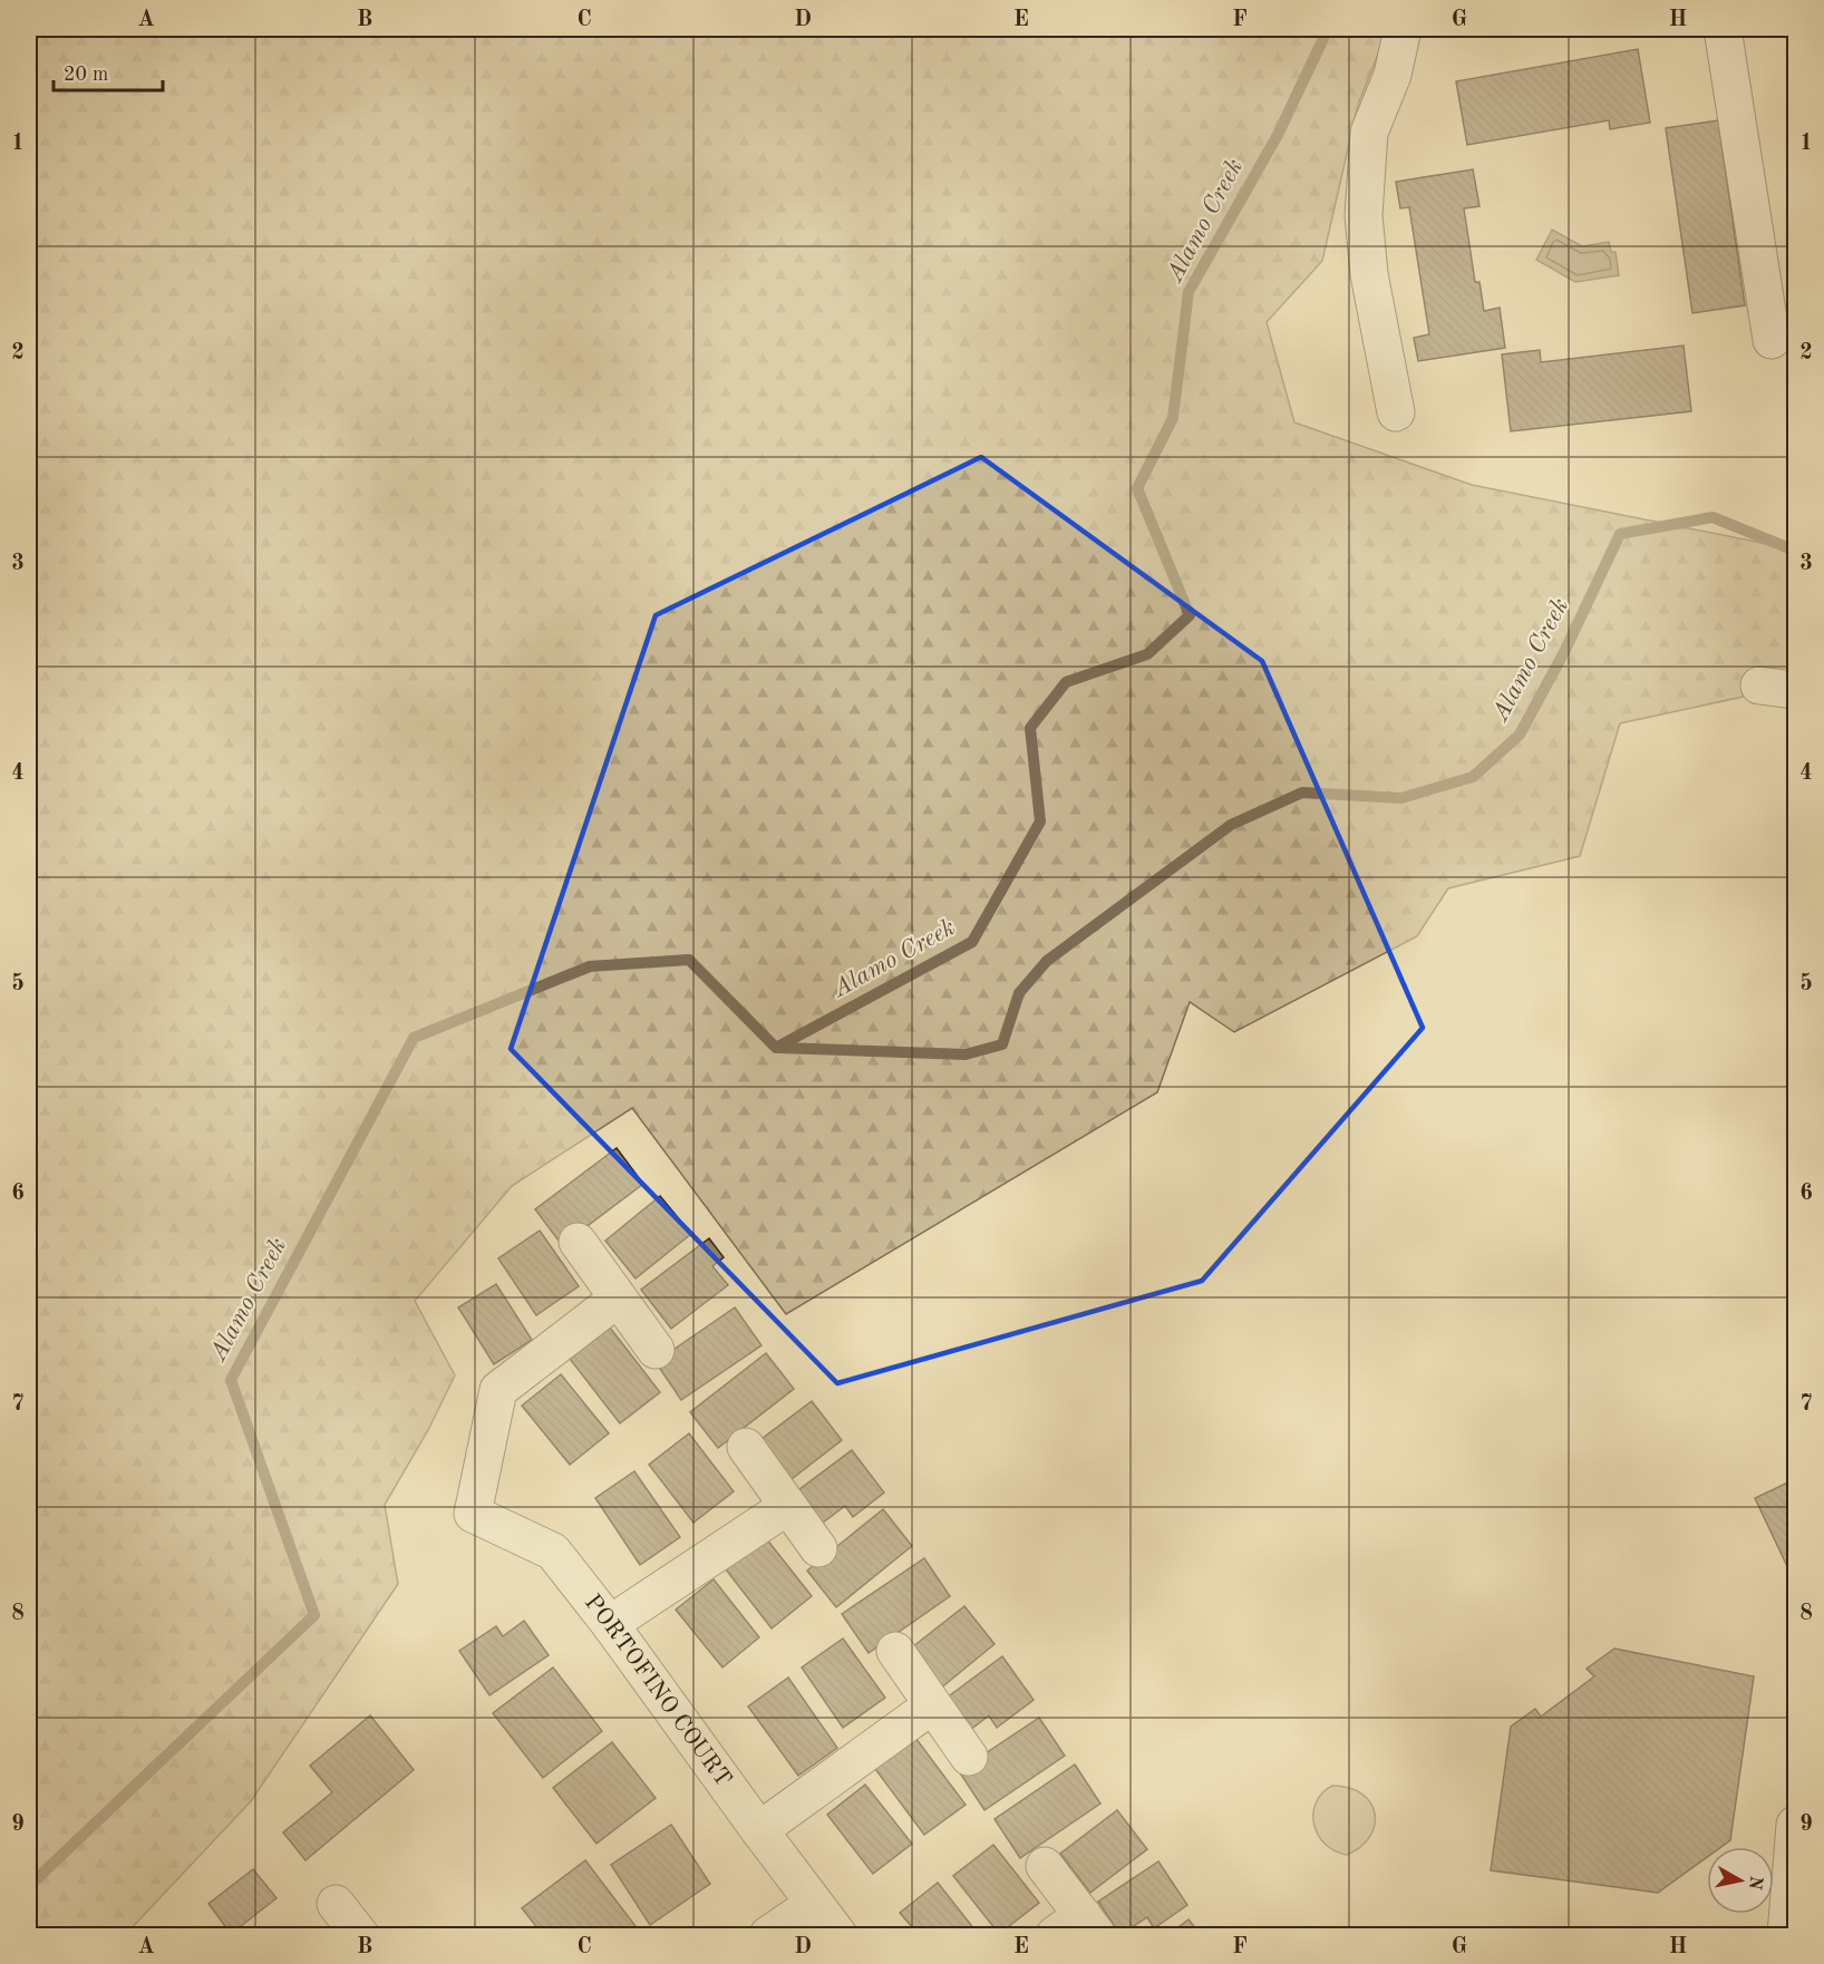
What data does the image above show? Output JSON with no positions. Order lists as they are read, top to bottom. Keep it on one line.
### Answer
{"streets":{"street":["PORTOFINO COURT"]},"water":["Alamo Creek"],"scale_bar":"20 m","north":"right","grid":{"columns":["A","B","C","D","E","F","G","H"],"rows":["1","2","3","4","5","6","7","8","9"]}}
